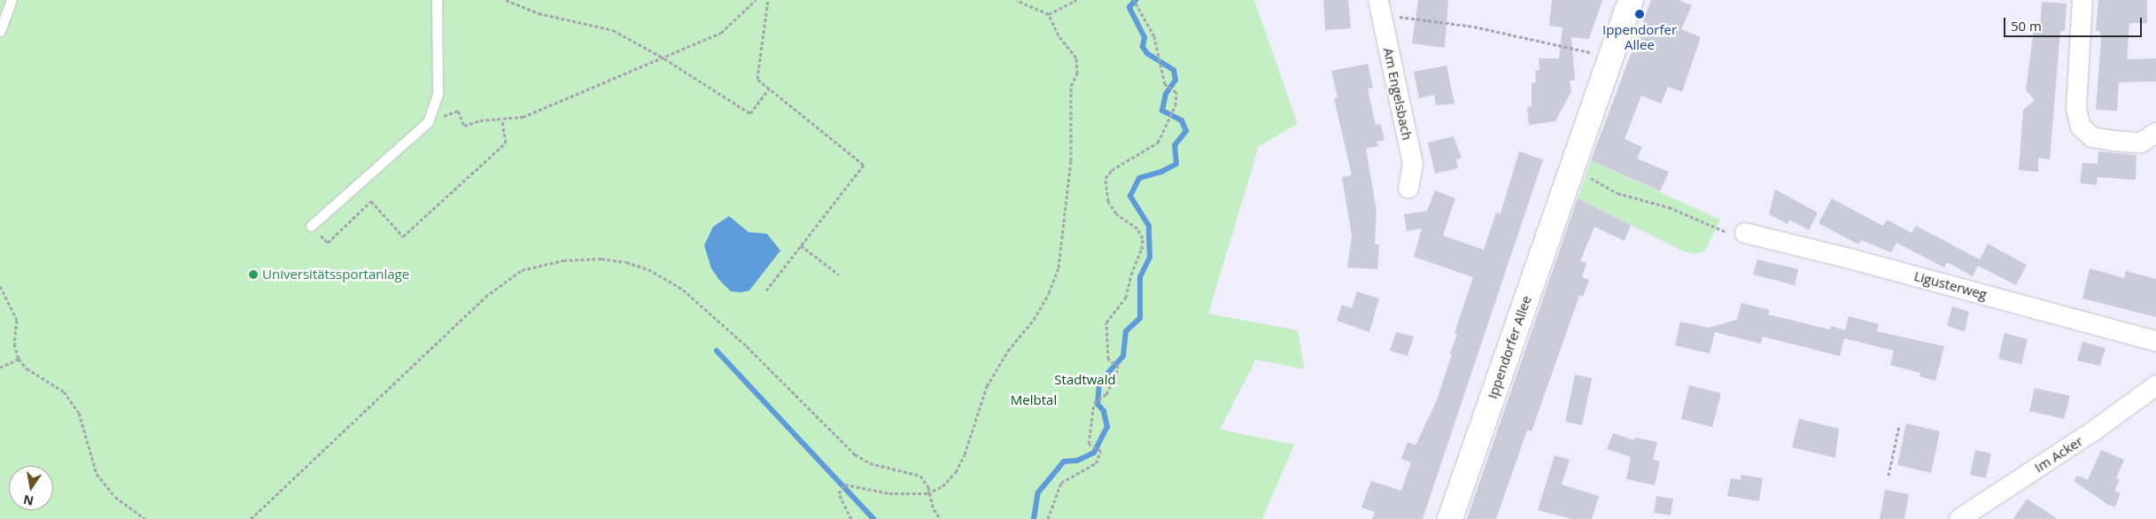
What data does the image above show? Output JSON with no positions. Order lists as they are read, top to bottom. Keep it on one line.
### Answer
{"streets":{"street":["Am Engelsbach","Ligusterweg","Ippendorfer Allee","Im Acker"]},"parks":["Stadtwald","Melbtal"],"places":["Ippendorfer Allee","Universitätssportanlage"],"scale_bar":"50 m","north":"bottom"}
